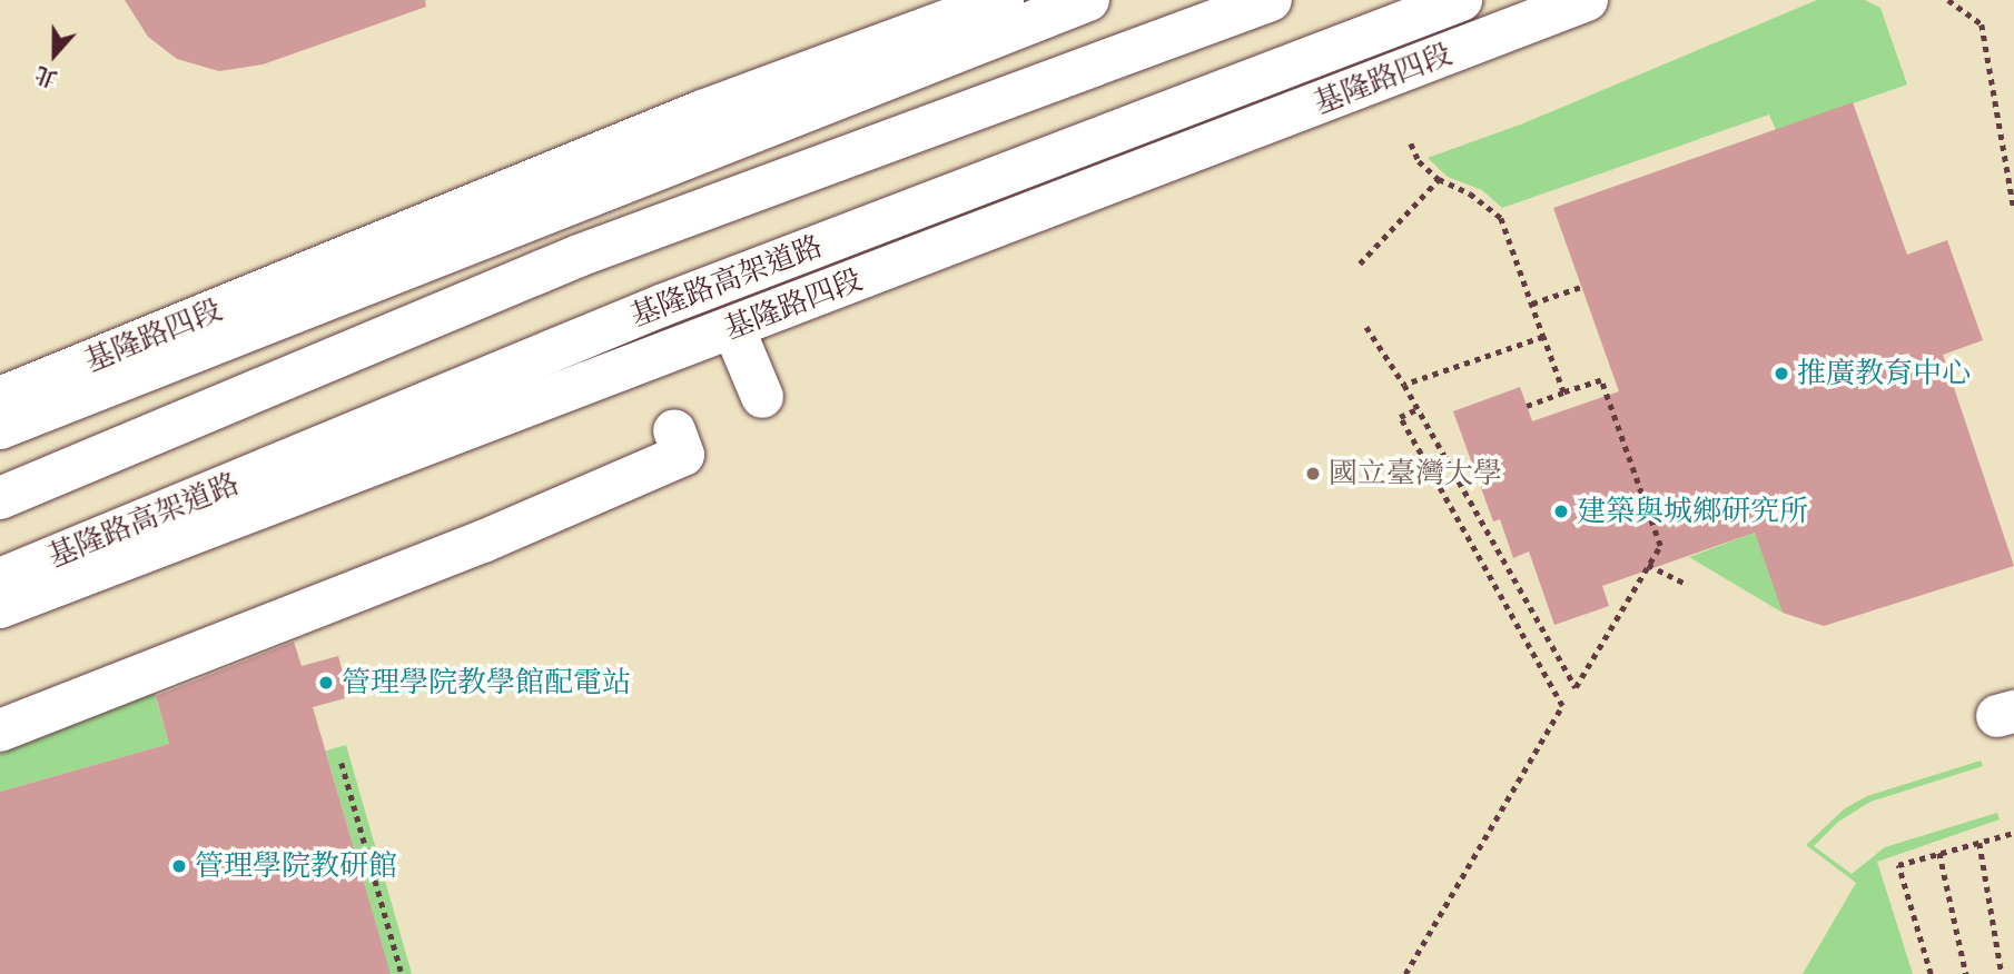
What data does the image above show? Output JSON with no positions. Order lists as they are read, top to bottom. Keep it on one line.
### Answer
{"streets":{"main road":["基隆路四段","基隆路高架道路"]},"places":["推廣教育中心","國立臺灣大學","建築與城鄉研究所","管理學院教學館配電站","管理學院教研館"],"north":"bottom"}
